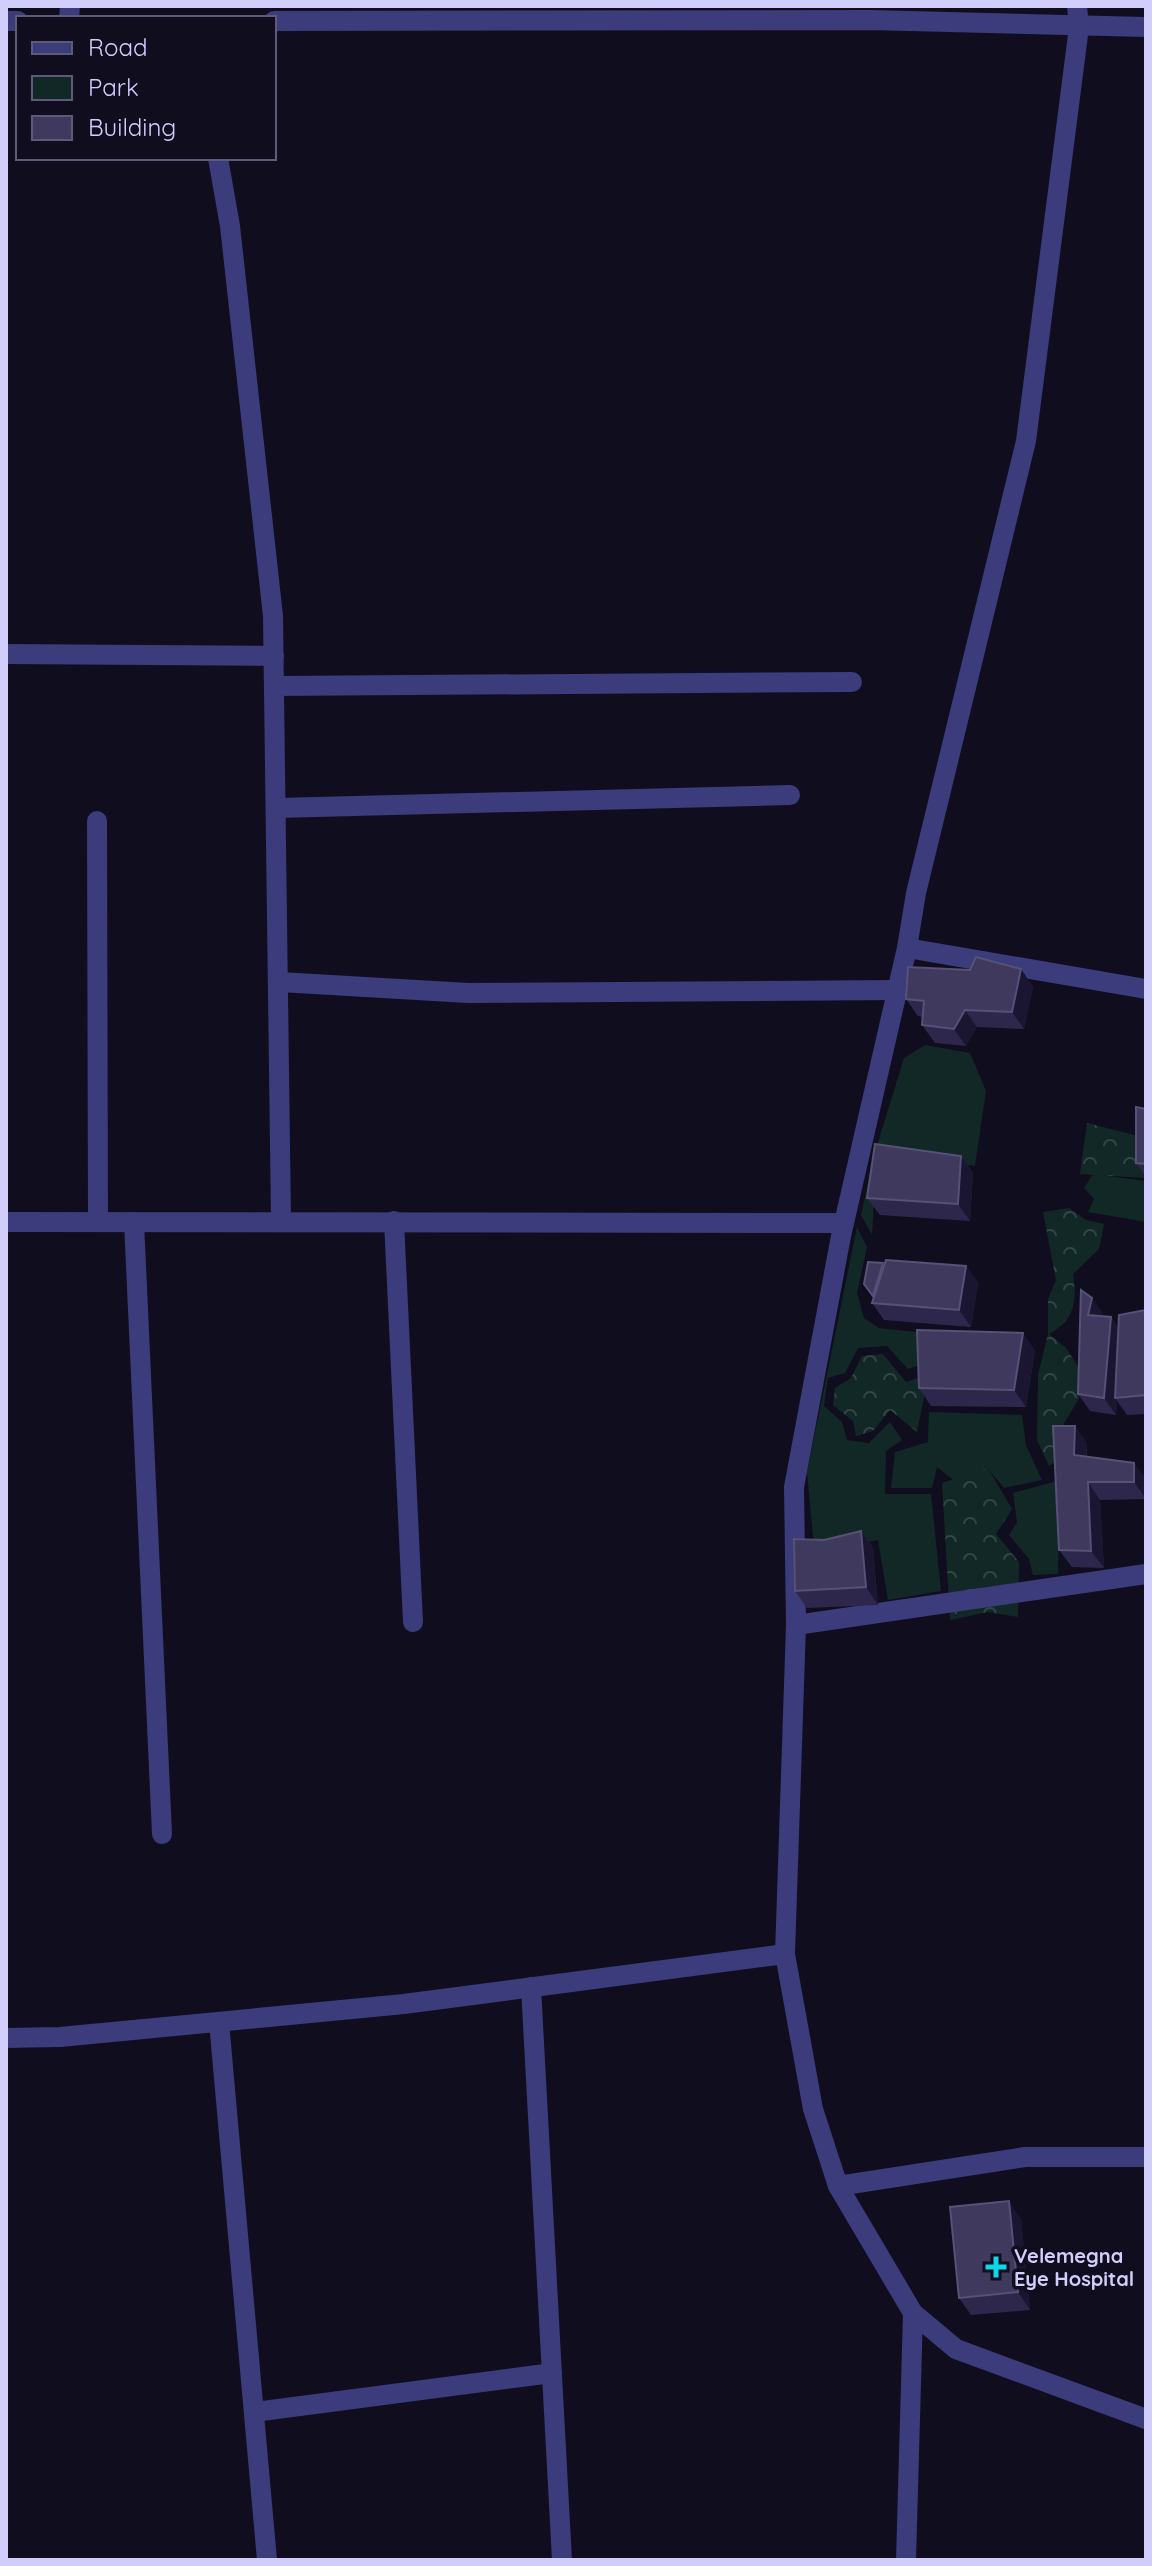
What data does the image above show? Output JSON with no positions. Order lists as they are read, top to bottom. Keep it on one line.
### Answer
{"places":{"health":["Velemegna Eye Hospital"]},"legend":["Road","Park","Building"]}
